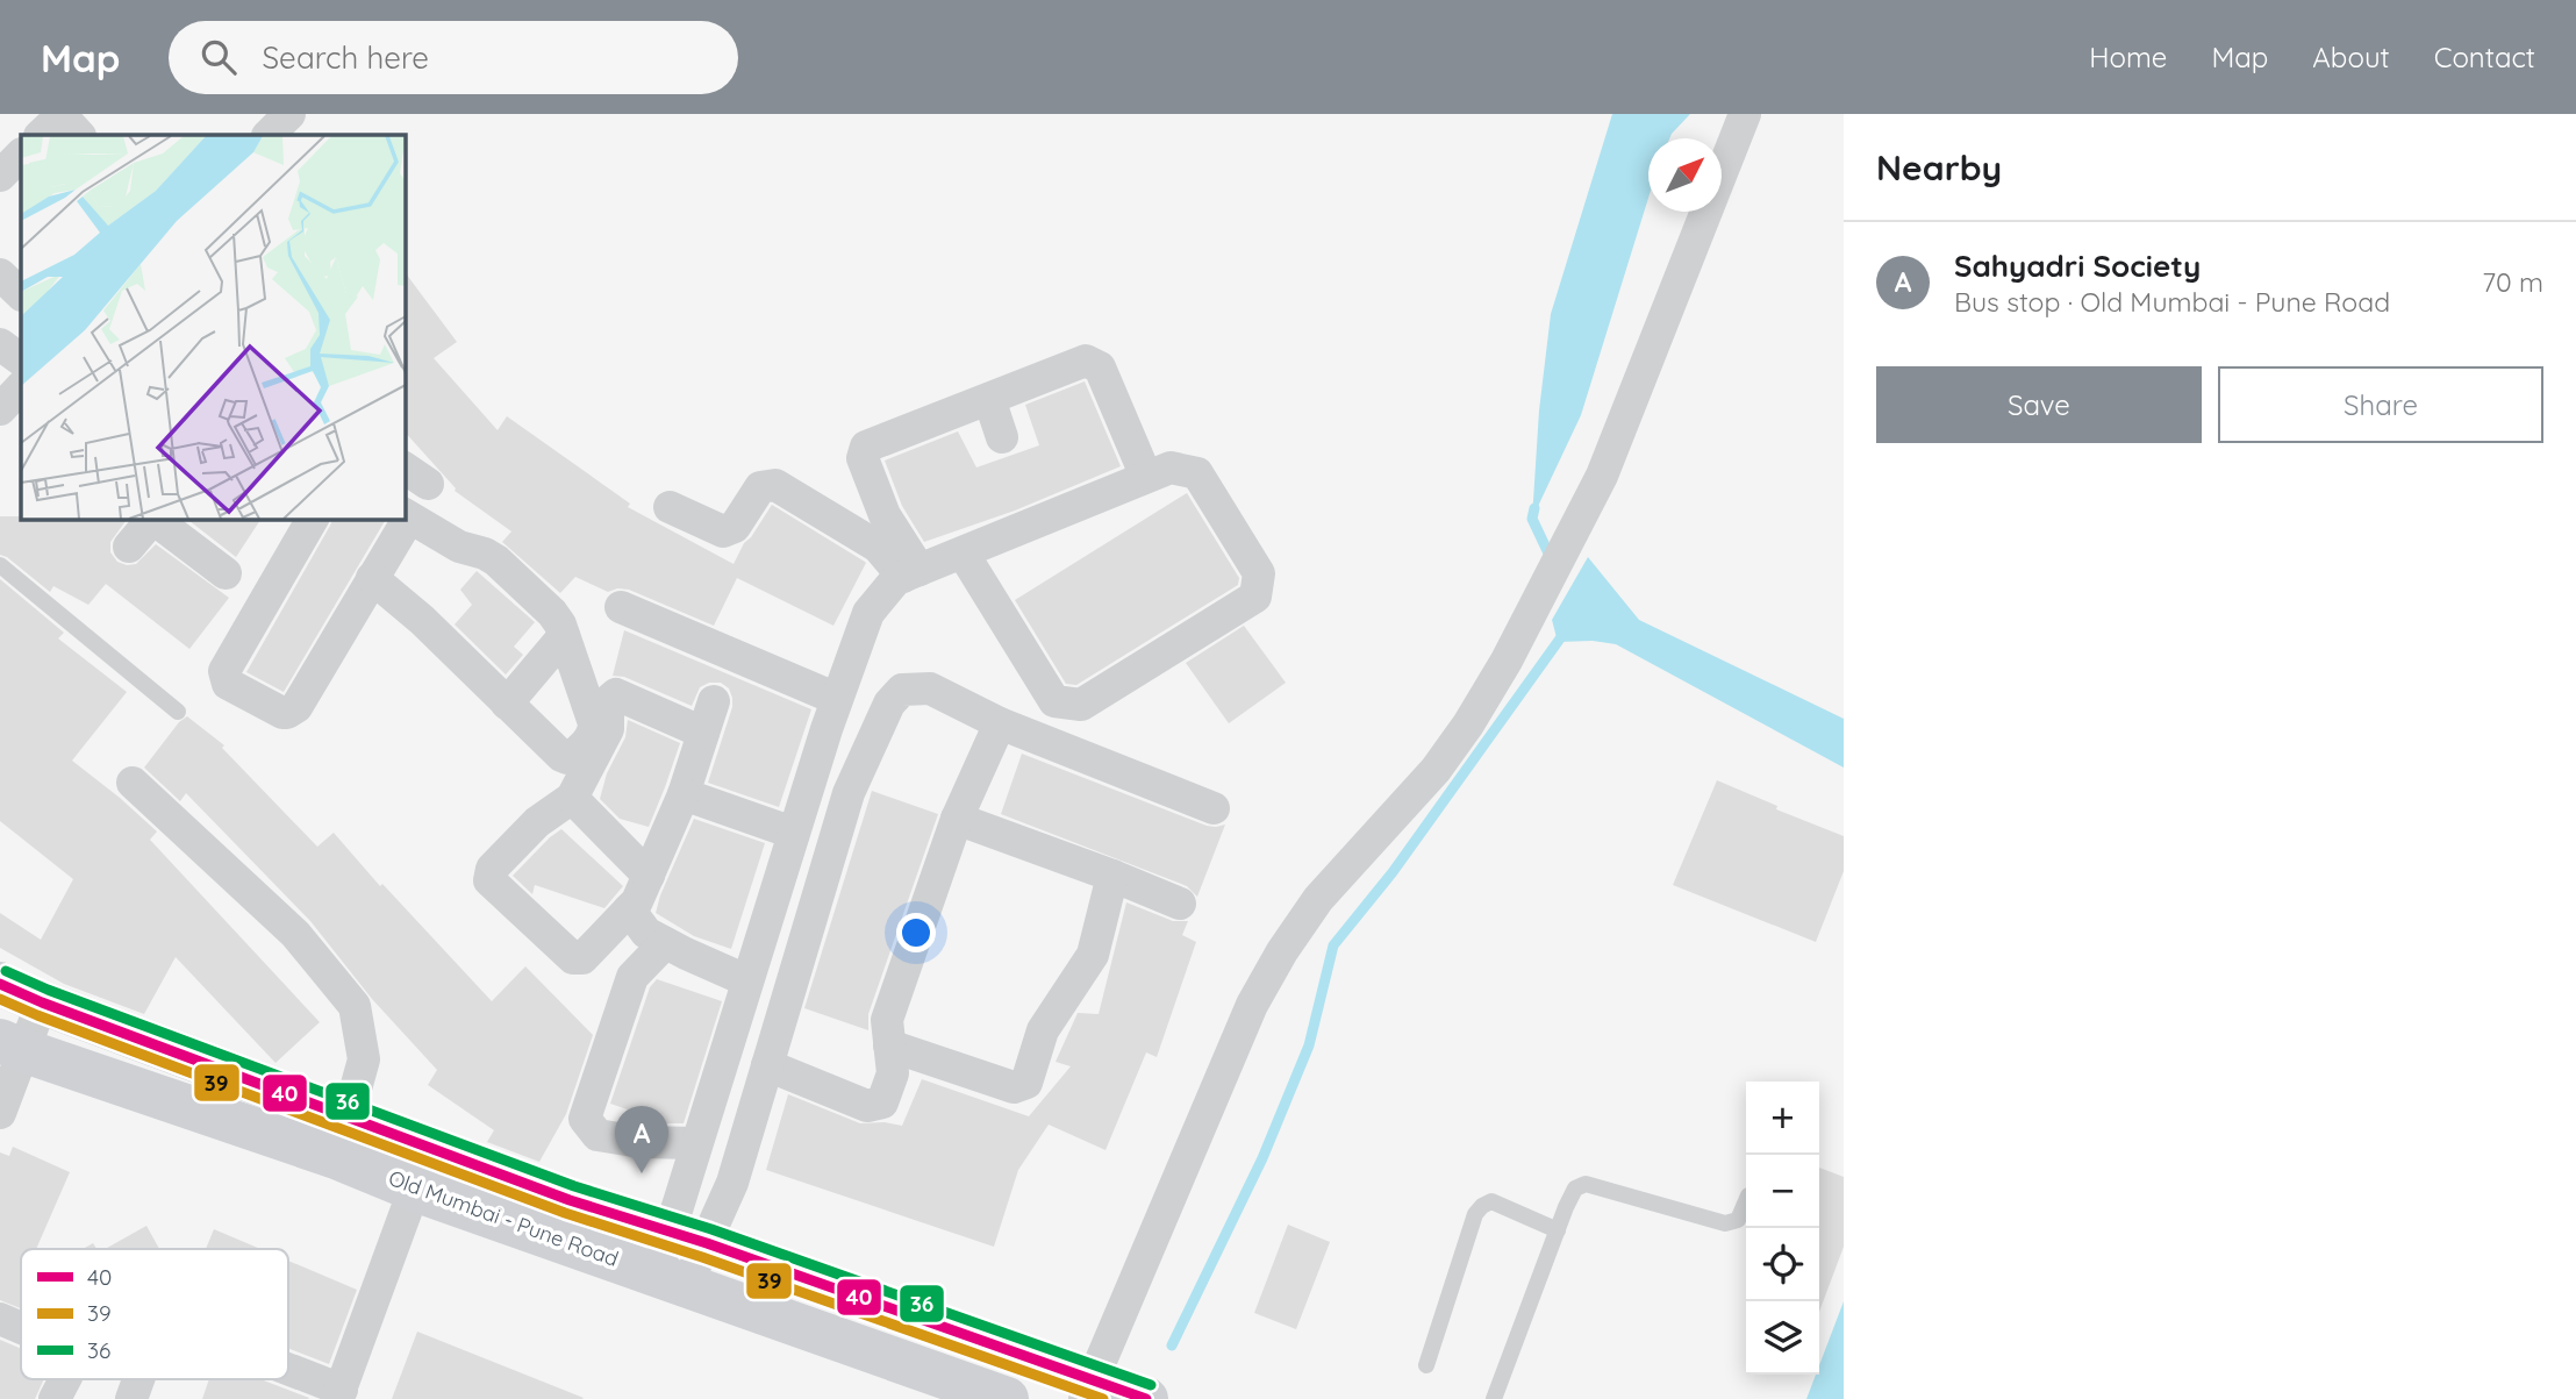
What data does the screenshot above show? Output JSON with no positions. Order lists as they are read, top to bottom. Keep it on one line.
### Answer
{"streets":{"main road":["Old Mumbai - Pune Road"]},"lines":["transit line 36","transit line 40","transit line 39"],"legend":["40","39","36"],"north":"top right","page":{"header":"Map","search":"Search here","nav":["Home","Map","About","Contact"],"heading":"Nearby","list":[{"mark":"A","name":"Sahyadri Society","note":"Bus stop · Old Mumbai - Pune Road","value":"70 m"}],"buttons":["Save","Share"],"map_buttons":["+","−"],"pins":"A"}}
